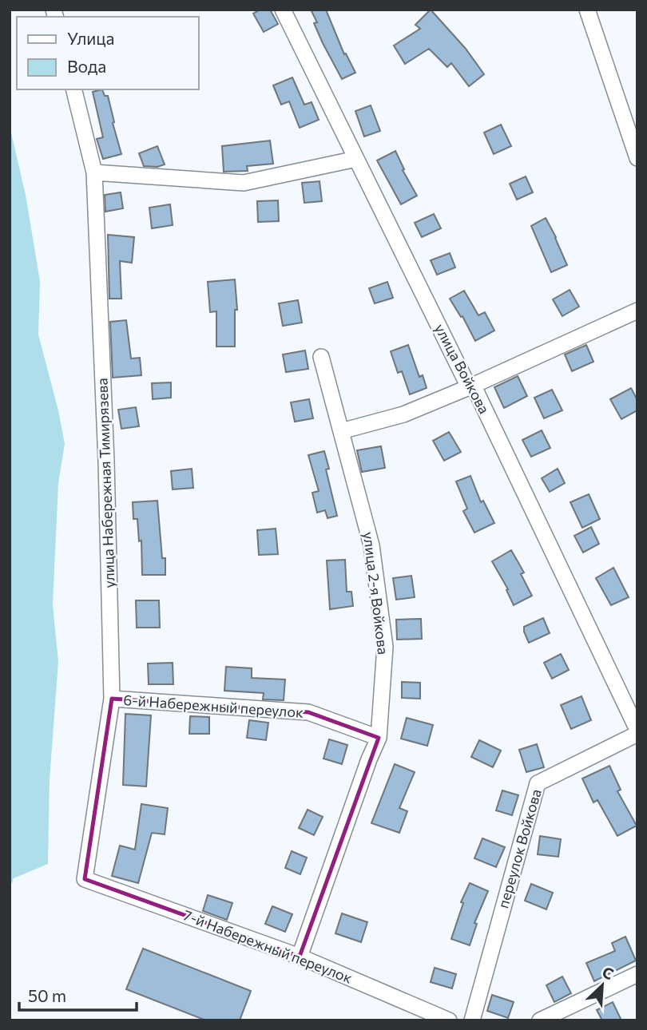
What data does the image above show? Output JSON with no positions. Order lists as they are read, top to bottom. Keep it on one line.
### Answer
{"streets":{"street":["улица Войкова","улица Набережная Тимирязева","улица 2-я Войкова","6-й Набережный переулок","переулок Войкова","7-й Набережный переулок"]},"crossings":[["улица Войкова","переулок Войкова"],["улица Набережная Тимирязева","6-й Набережный переулок"],["улица Набережная Тимирязева","7-й Набережный переулок"],["улица 2-я Войкова","6-й Набережный переулок"],["улица 2-я Войкова","7-й Набережный переулок"]],"legend":["Улица","Вода"],"scale_bar":"50 m","north":"top right"}
